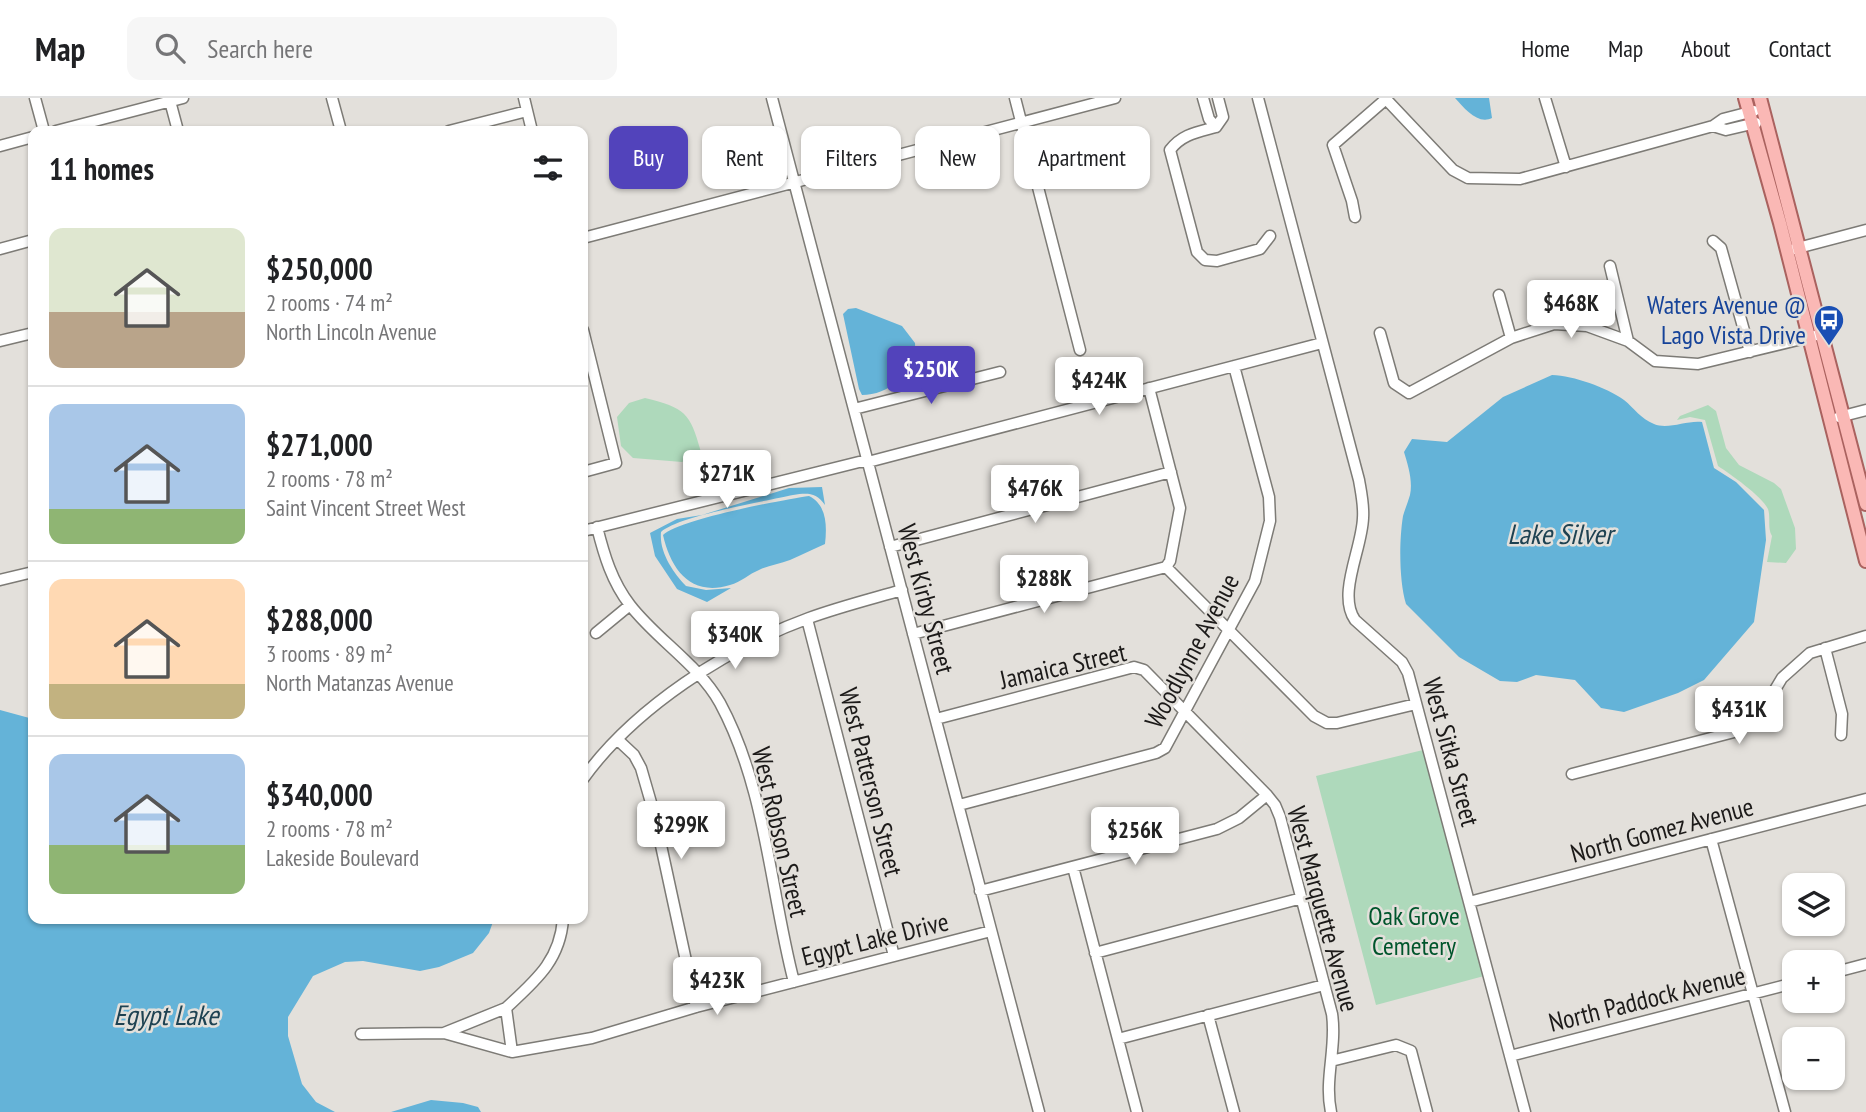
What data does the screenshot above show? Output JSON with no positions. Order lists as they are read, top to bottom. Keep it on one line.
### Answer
{"streets":{"street":["West Kirby Street","Woodlynne Avenue","Jamaica Street","West Sitka Street","West Patterson Street","North Gomez Avenue","West Robson Street","West Marquette Avenue","Egypt Lake Drive","North Paddock Avenue"]},"crossings":[["West Kirby Street","Woodlynne Avenue"],["West Kirby Street","Jamaica Street"],["West Kirby Street","Egypt Lake Drive"],["Woodlynne Avenue","Jamaica Street"],["Woodlynne Avenue","West Marquette Avenue"],["Jamaica Street","West Marquette Avenue"],["West Sitka Street","North Gomez Avenue"],["West Sitka Street","North Paddock Avenue"],["West Patterson Street","Egypt Lake Drive"],["West Robson Street","Egypt Lake Drive"],["West Marquette Avenue","Egypt Lake Drive"]],"water":["Lake Silver","Egypt Lake"],"parks":["Oak Grove Cemetery"],"places":{"bus stop":["Waters Avenue @ Lago Vista Drive"]},"page":{"header":"Map","search":"Search here","nav":["Home","Map","About","Contact"],"chip":["Buy","Rent","Filters","New","Apartment"],"heading":"11 homes","list":[{"name":"$250,000","note":"2 rooms · 74 m² · North Lincoln Avenue"},{"name":"$271,000","note":"2 rooms · 78 m² · Saint Vincent Street West"},{"name":"$288,000","note":"3 rooms · 89 m² · North Matanzas Avenue"},{"name":"$340,000","note":"2 rooms · 78 m² · Lakeside Boulevard"}],"price":["$468K","$250K","$424K","$271K","$476K","$288K","$340K","$431K","$299K","$256K","$423K"],"map_buttons":["+","−"]}}
